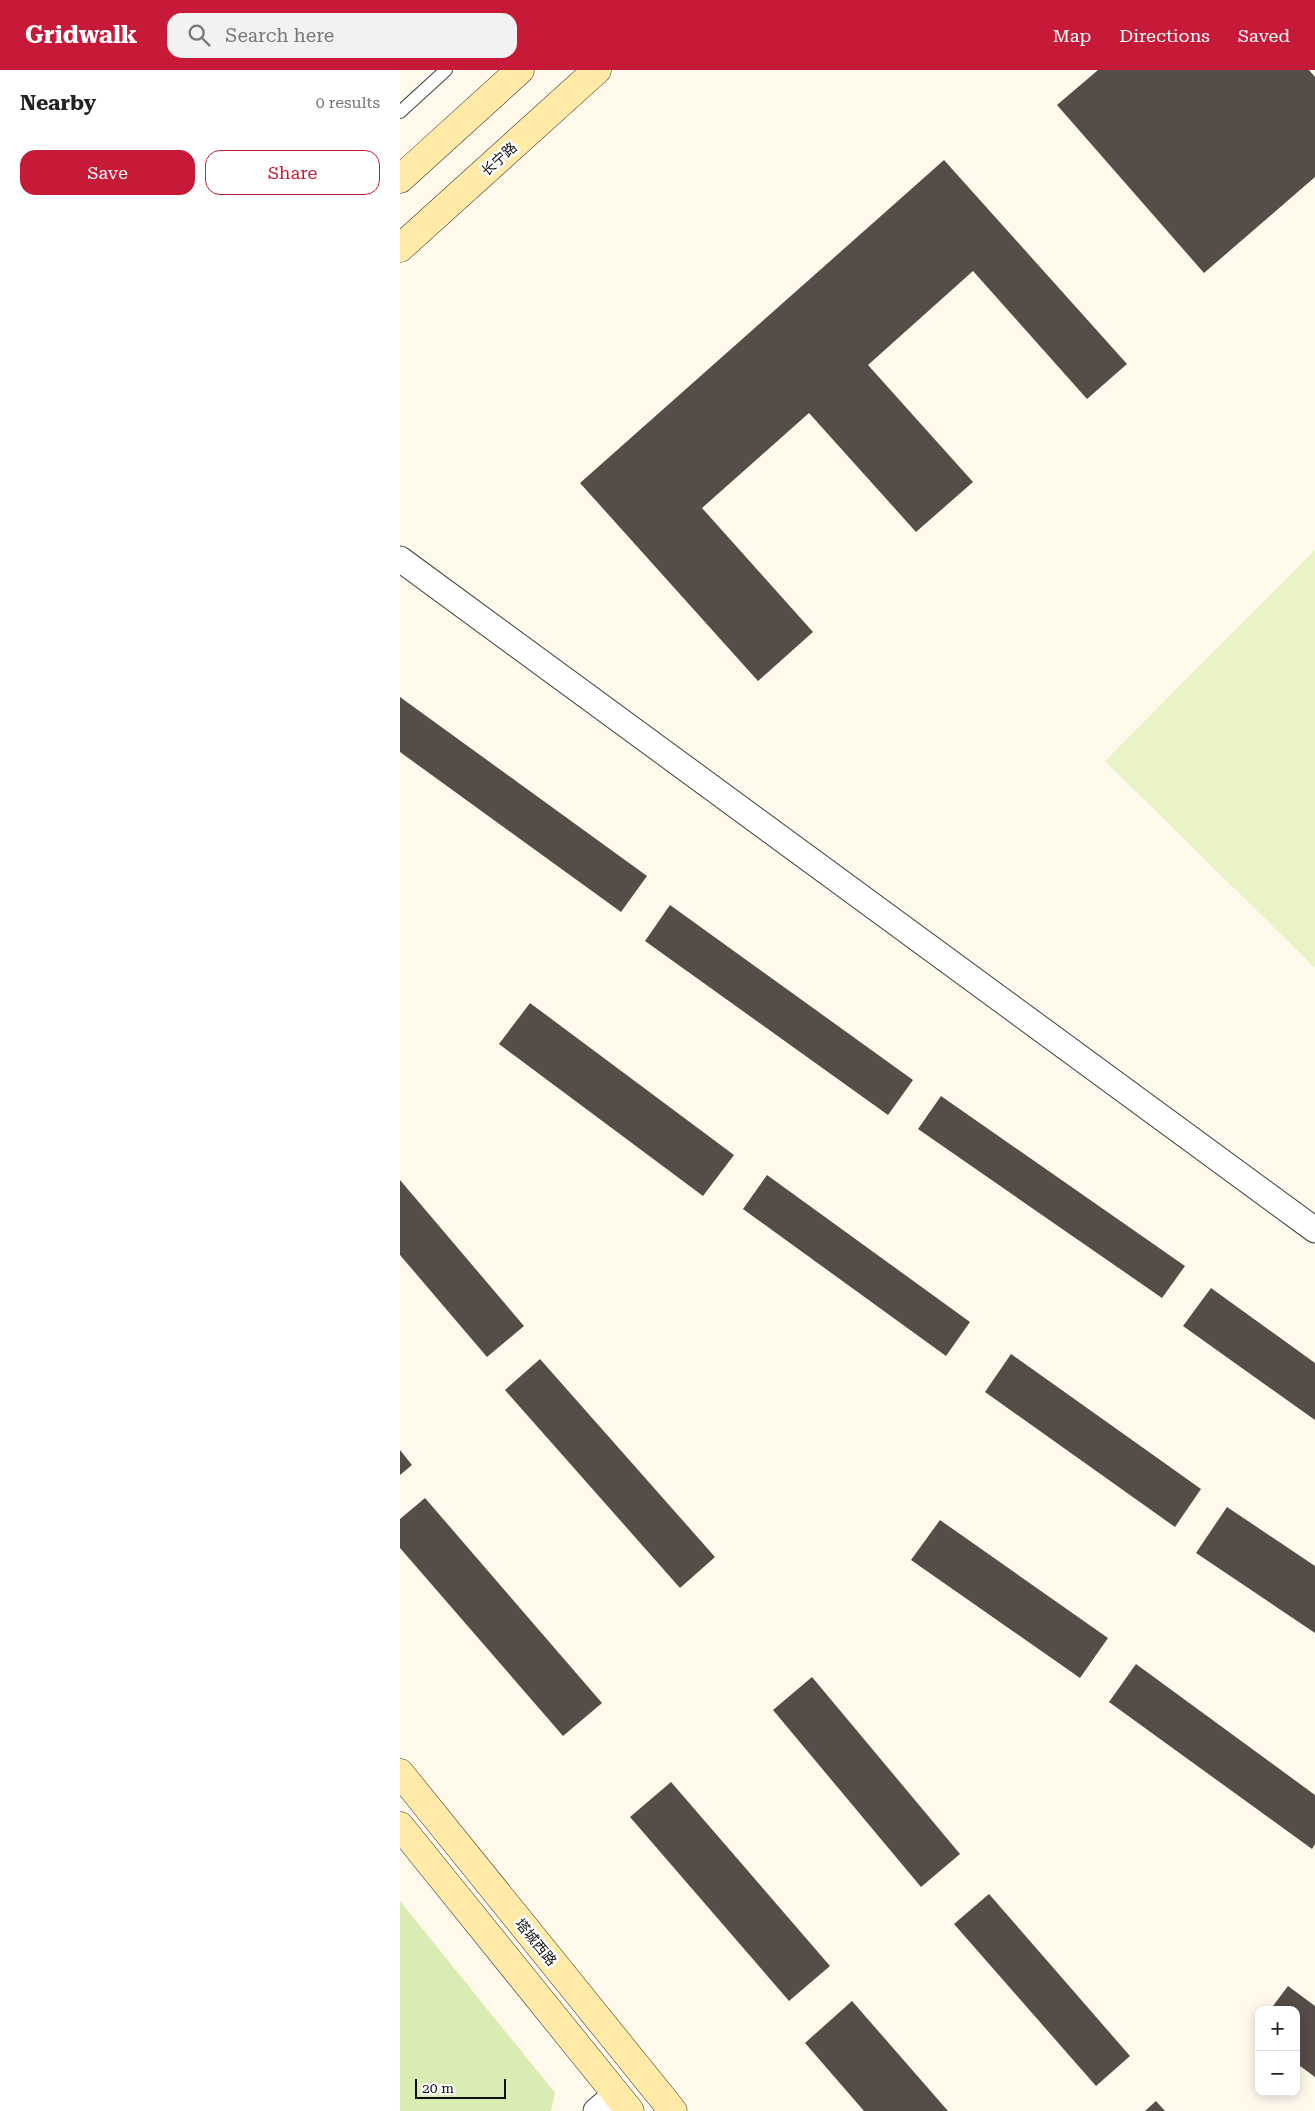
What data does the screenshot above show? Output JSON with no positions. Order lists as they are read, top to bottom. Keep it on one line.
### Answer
{"streets":{"main road":["长宁路","塔城西路"]},"scale_bar":"20 m","page":{"header":"Gridwalk","search":"Search here","nav":["Map","Directions","Saved"],"heading":["Nearby","0 results"],"buttons":["Save","Share"],"map_buttons":["+","−"],"scale":"20 m"}}
